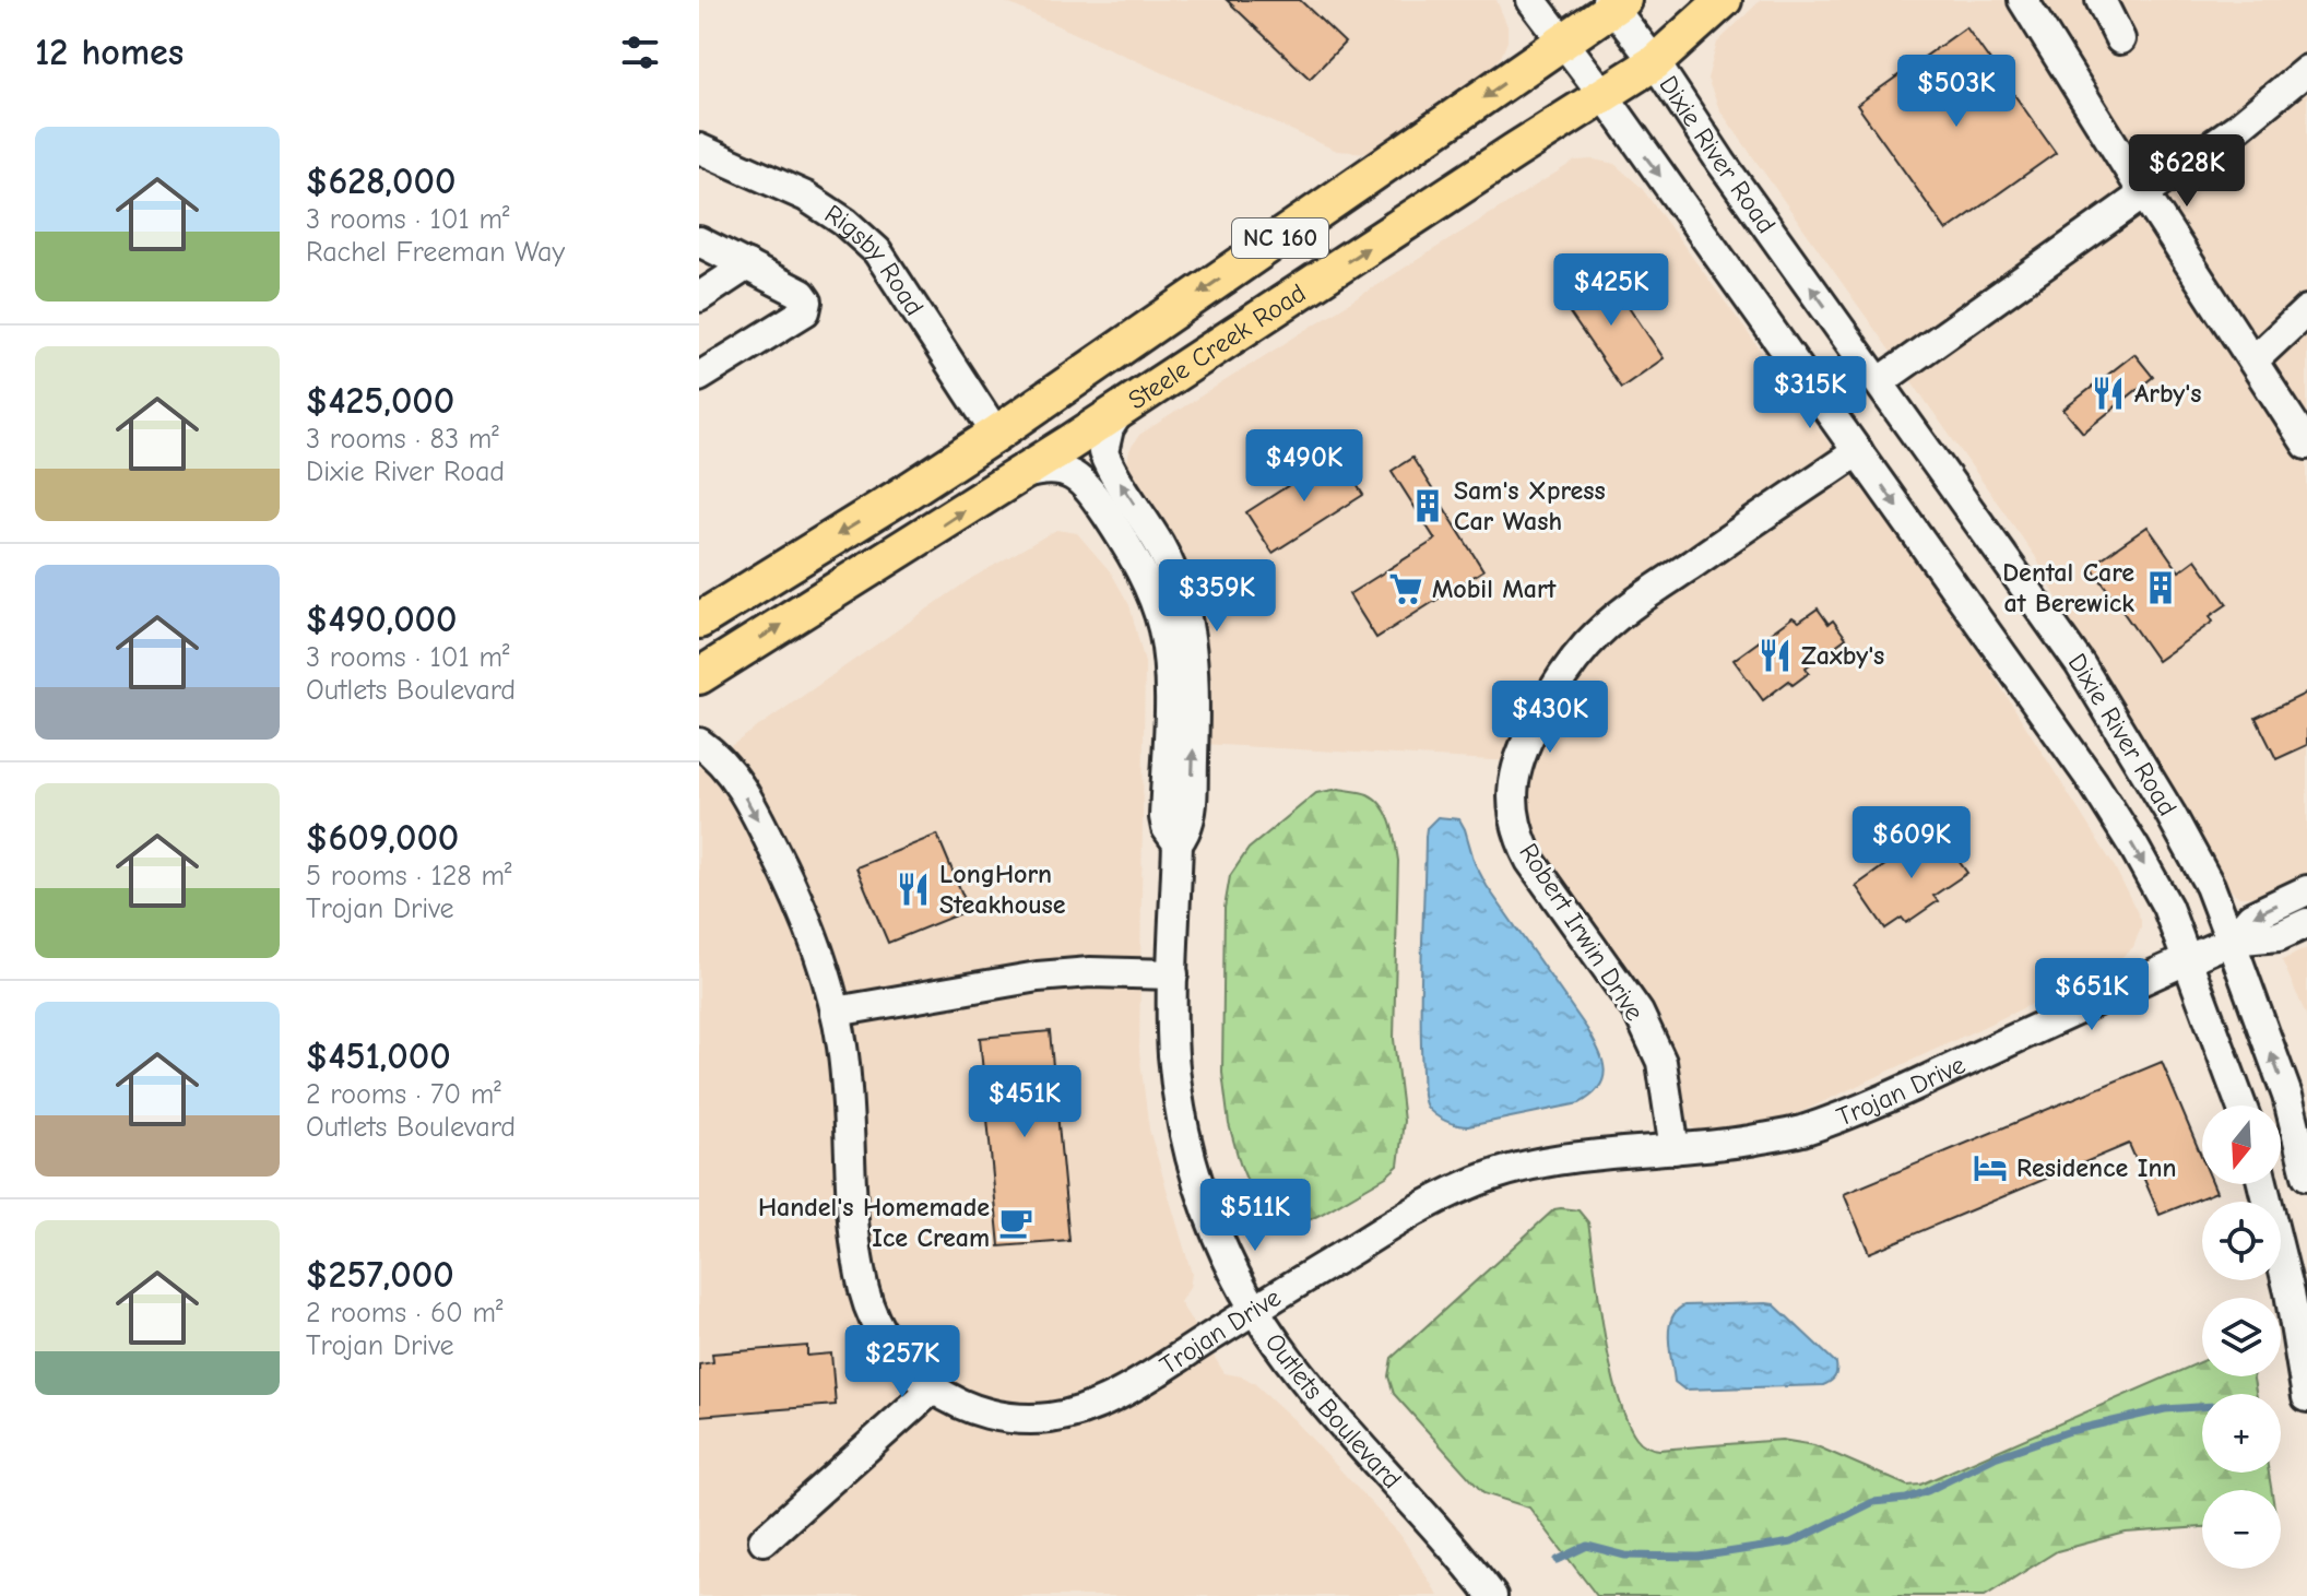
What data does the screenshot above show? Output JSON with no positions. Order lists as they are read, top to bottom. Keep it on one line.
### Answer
{"streets":{"main road":["NC 160","Steele Creek Road"],"street":["Dixie River Road","Rigsby Road","Robert Irwin Drive","Trojan Drive","Outlets Boulevard"]},"crossings":[["Dixie River Road","Steele Creek Road"],["Dixie River Road","Robert Irwin Drive"],["Dixie River Road","Trojan Drive"],["Rigsby Road","Steele Creek Road"],["Steele Creek Road","Outlets Boulevard"],["Robert Irwin Drive","Trojan Drive"],["Trojan Drive","Outlets Boulevard"]],"places":{"restaurant":["Arby's","Zaxby's","LongHorn Steakhouse"],"building":["Sam's Xpress Car Wash","Dental Care at Berewick"],"supermarket":["Mobil Mart"],"hotel":["Residence Inn"],"cafe":["Handel's Homemade Ice Cream"]},"north":"bottom","page":{"heading":"12 homes","price":["$503K","$628K","$425K","$315K","$490K","$359K","$430K","$609K","$651K","$451K","$511K","$257K"],"list":[{"name":"$628,000","note":"3 rooms · 101 m² · Rachel Freeman Way"},{"name":"$425,000","note":"3 rooms · 83 m² · Dixie River Road"},{"name":"$490,000","note":"3 rooms · 101 m² · Outlets Boulevard"},{"name":"$609,000","note":"5 rooms · 128 m² · Trojan Drive"},{"name":"$451,000","note":"2 rooms · 70 m² · Outlets Boulevard"},{"name":"$257,000","note":"2 rooms · 60 m² · Trojan Drive"}],"map_buttons":["+","−"]}}
